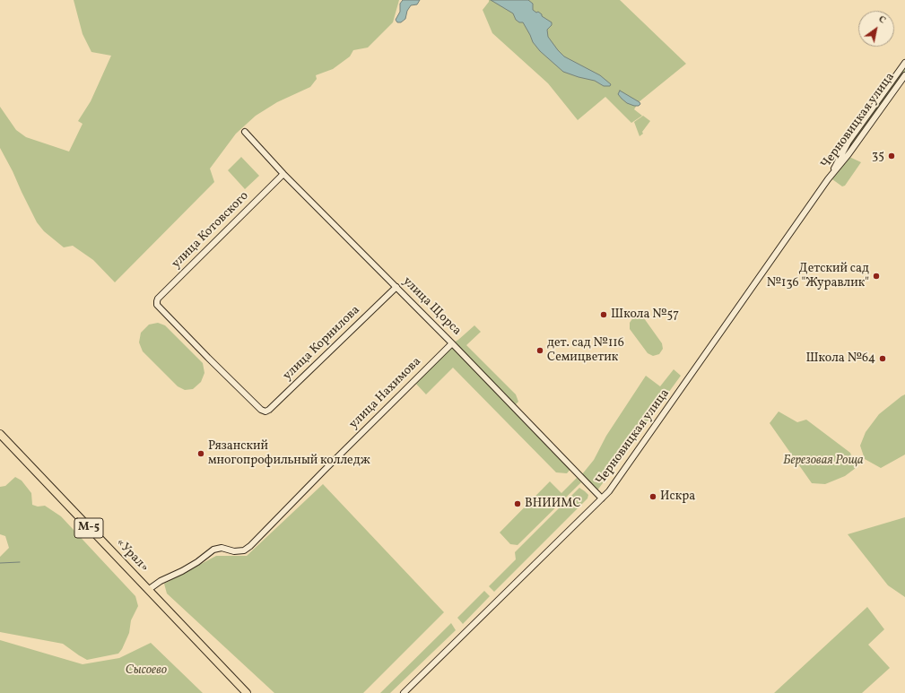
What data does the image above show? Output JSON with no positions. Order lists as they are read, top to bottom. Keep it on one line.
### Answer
{"streets":{"highway":["М-5","«Урал»"],"street":["Черновицкая улица","улица Котовского","улица Щорса","улица Корнилова","улица Нахимова"]},"crossings":[["Черновицкая улица","улица Щорса"],["улица Котовского","улица Щорса"],["улица Котовского","улица Корнилова"],["улица Щорса","улица Корнилова"],["улица Щорса","улица Нахимова"],["улица Нахимова","«Урал»"]],"parks":["Березовая Роща","Сысоево"],"places":["35","Детский сад №136 \"Журавлик\"","Школа №57","дет. сад №116 Семицветик","Школа №64","Рязанский многопрофильный колледж","Искра","ВНИИМС"],"north":"top right"}
